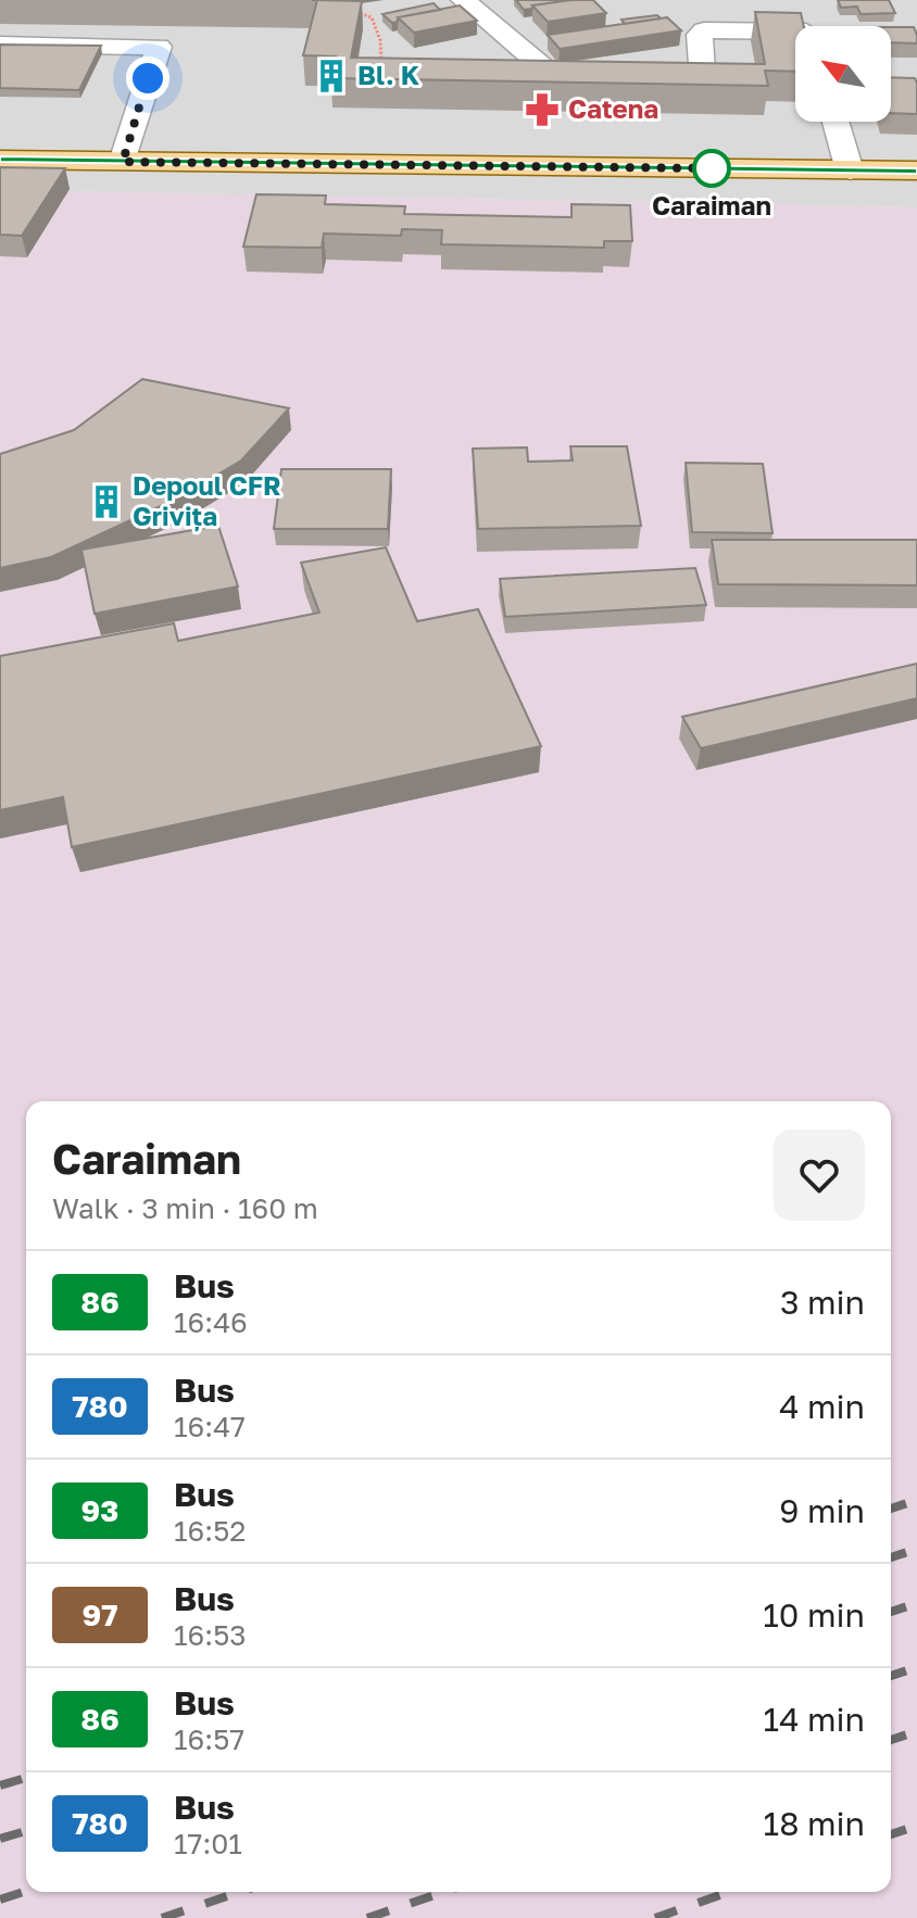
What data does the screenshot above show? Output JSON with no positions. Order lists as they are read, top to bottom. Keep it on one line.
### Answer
{"places":{"building":["Bl. K","Depoul CFR Grivița"],"pharmacy":["Catena"],"other":["Caraiman"]},"lines":["bus line 86"],"north":"top left","page":{"heading":["Caraiman","Walk · 3 min · 160 m"],"list":[{"mark":"86","name":"Bus","note":"16:46","value":"3 min"},{"mark":"780","name":"Bus","note":"16:47","value":"4 min"},{"mark":"93","name":"Bus","note":"16:52","value":"9 min"},{"mark":"97","name":"Bus","note":"16:53","value":"10 min"},{"mark":"86","name":"Bus","note":"16:57","value":"14 min"},{"mark":"780","name":"Bus","note":"17:01","value":"18 min"}]}}
